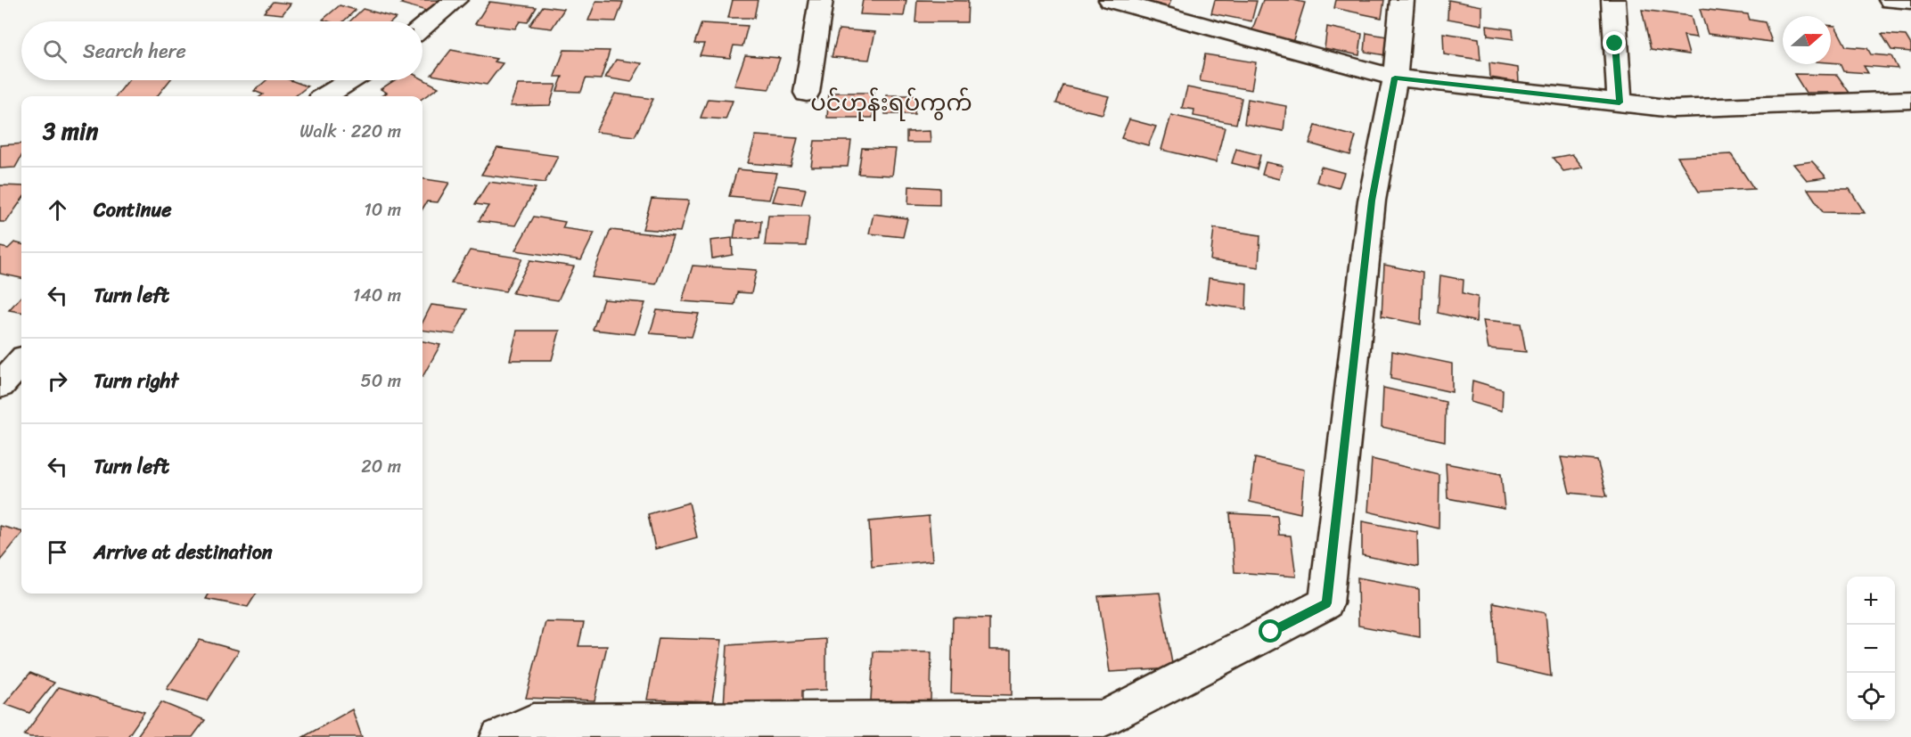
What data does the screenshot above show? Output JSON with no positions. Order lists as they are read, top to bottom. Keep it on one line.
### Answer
{"districts":["ပင်ဟုန်းရပ်ကွက်"],"north":"right","page":{"search":"Search here","heading":["3 min","Walk · 220 m"],"list":[["Continue","10 m"],["Turn left","140 m"],["Turn right","50 m"],["Turn left","20 m"],"Arrive at destination"],"map_buttons":["+","−"]}}
